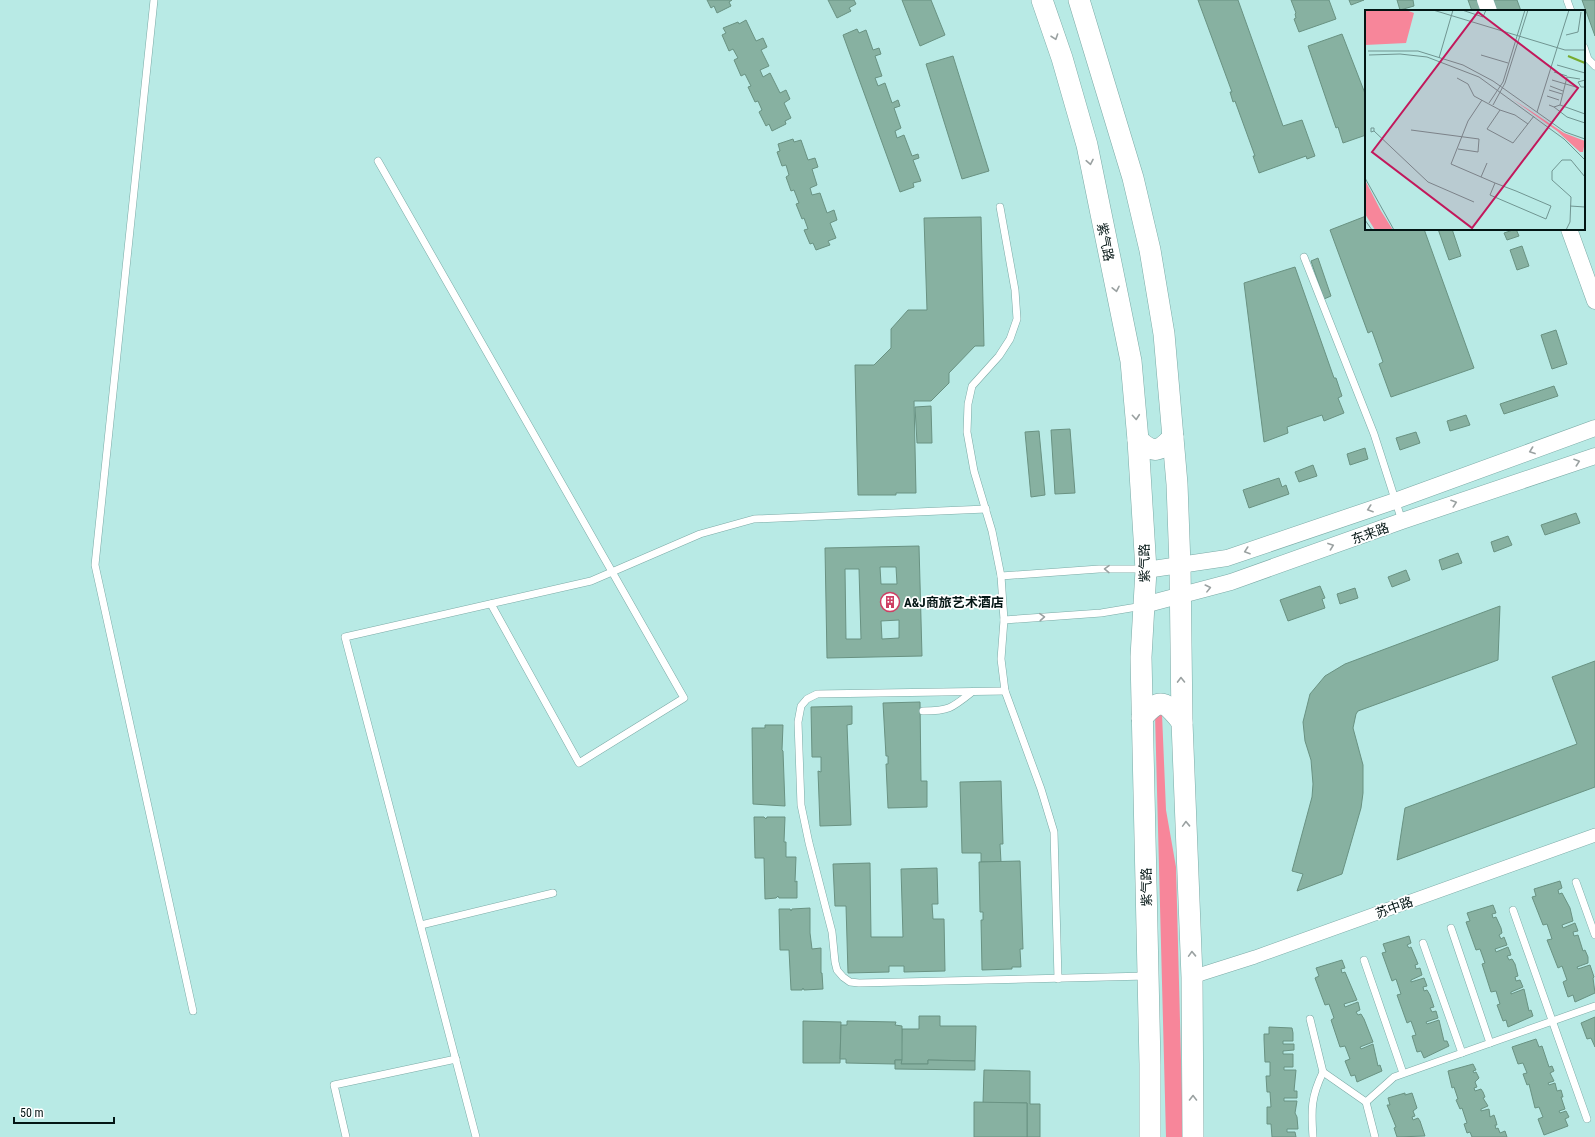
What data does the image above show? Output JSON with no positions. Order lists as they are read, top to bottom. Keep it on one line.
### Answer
{"streets":{"main road":["紫气路"],"street":["东来路","苏中路"]},"crossings":[["紫气路","东来路"]],"places":{"building":["A&J商旅艺术酒店"]},"scale_bar":"50 m"}
